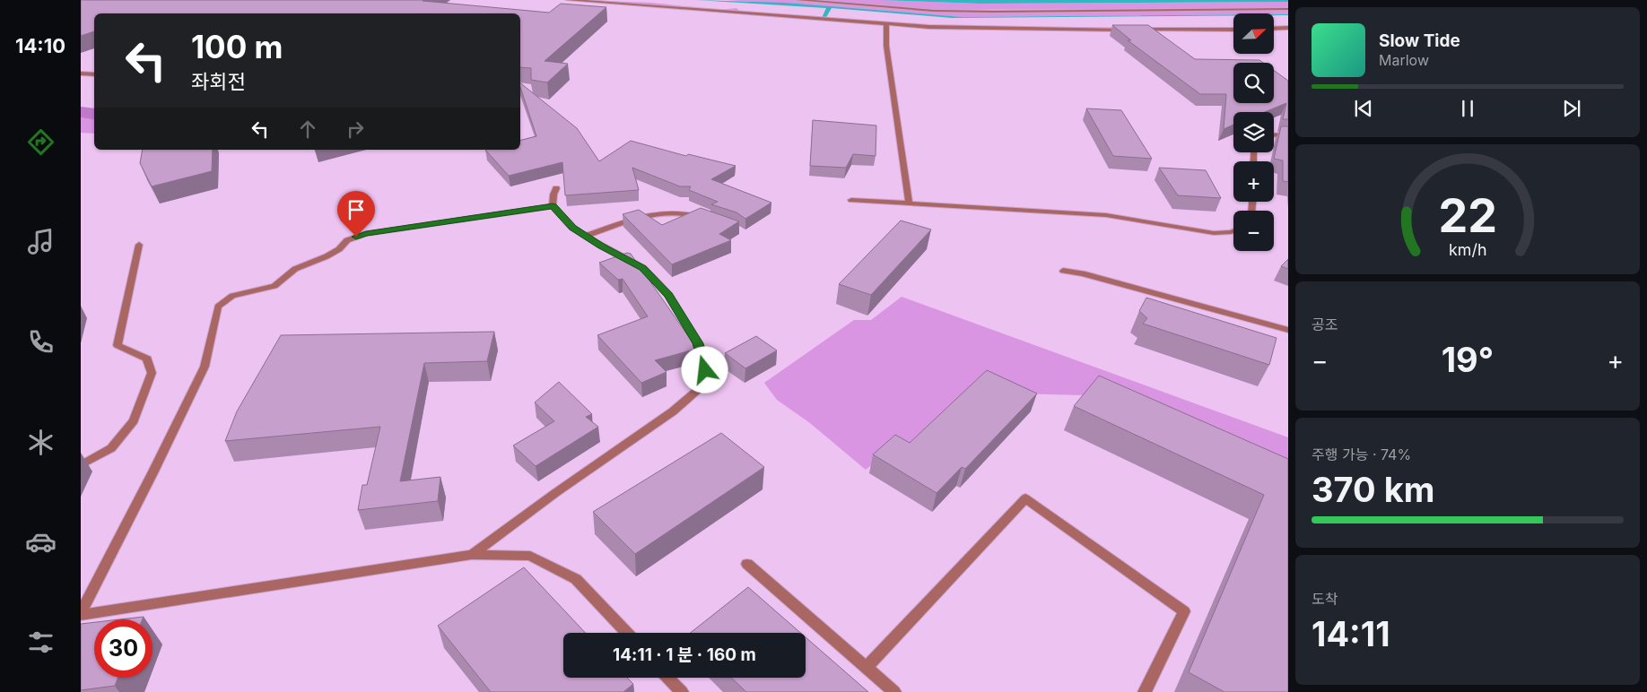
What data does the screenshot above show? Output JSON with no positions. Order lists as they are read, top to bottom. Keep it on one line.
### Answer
{"north":"top right","page":{"tabs":"14:10","map_buttons":["+","−"],"turn":["100 m","좌회전"],"song":["Slow Tide","Marlow"],"tile":["공조",["주행 가능 · 74%","370 km"],["도착","14:11"]],"heat":["−","19°","+"],"limit":"30","trip":"14:11 · 1 분 · 160 m","gauge":["22","km/h"]}}
